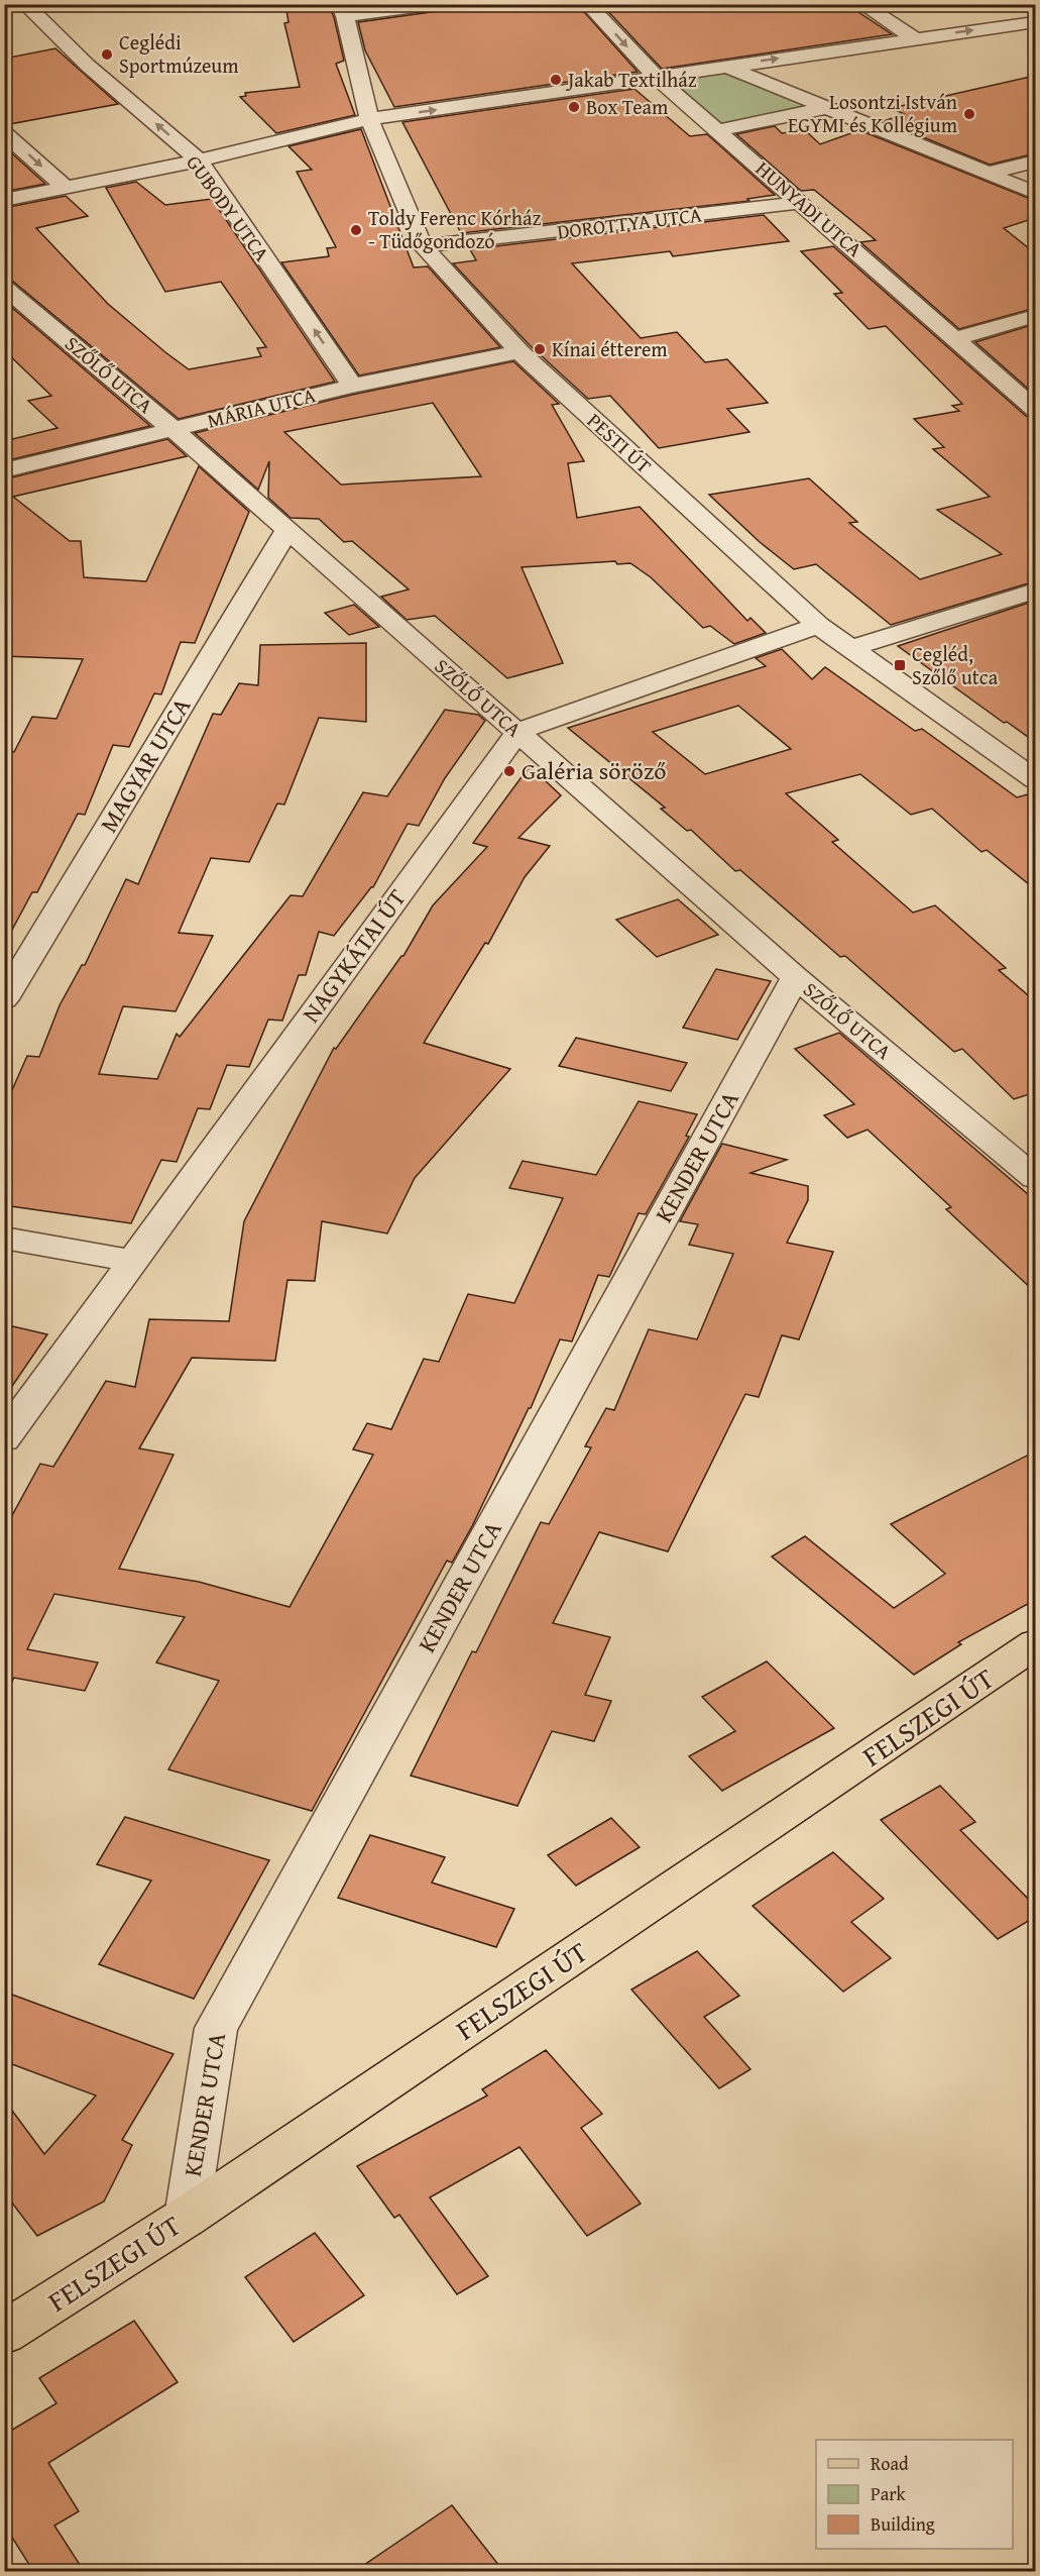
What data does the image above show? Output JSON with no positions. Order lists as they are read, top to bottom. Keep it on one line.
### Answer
{"streets":{"main road":["FELSZEGI ÚT"],"street":["GUBODY UTCA","HUNYADI UTCA","DOROTTYA UTCA","SZŐLŐ UTCA","MÁRIA UTCA","PESTI ÚT","MAGYAR UTCA","NAGYKÁTAI ÚT","KENDER UTCA"]},"crossings":[["GUBODY UTCA","MÁRIA UTCA"],["HUNYADI UTCA","DOROTTYA UTCA"],["DOROTTYA UTCA","PESTI ÚT"],["SZŐLŐ UTCA","MÁRIA UTCA"],["SZŐLŐ UTCA","MAGYAR UTCA"],["SZŐLŐ UTCA","NAGYKÁTAI ÚT"],["SZŐLŐ UTCA","KENDER UTCA"],["MÁRIA UTCA","PESTI ÚT"],["KENDER UTCA","FELSZEGI ÚT"]],"one_way":["GUBODY UTCA"],"places":{"other":["Ceglédi Sportmúzeum","Jakab Textilház","Box Team","Losontzi István EGYMI és Kollégium","Toldy Ferenc Kórház - Tüdőgondozó","Kínai étterem","Galéria söröző"],"transit":["Cegléd, Szőlő utca"]},"legend":["Road","Park","Building"]}
